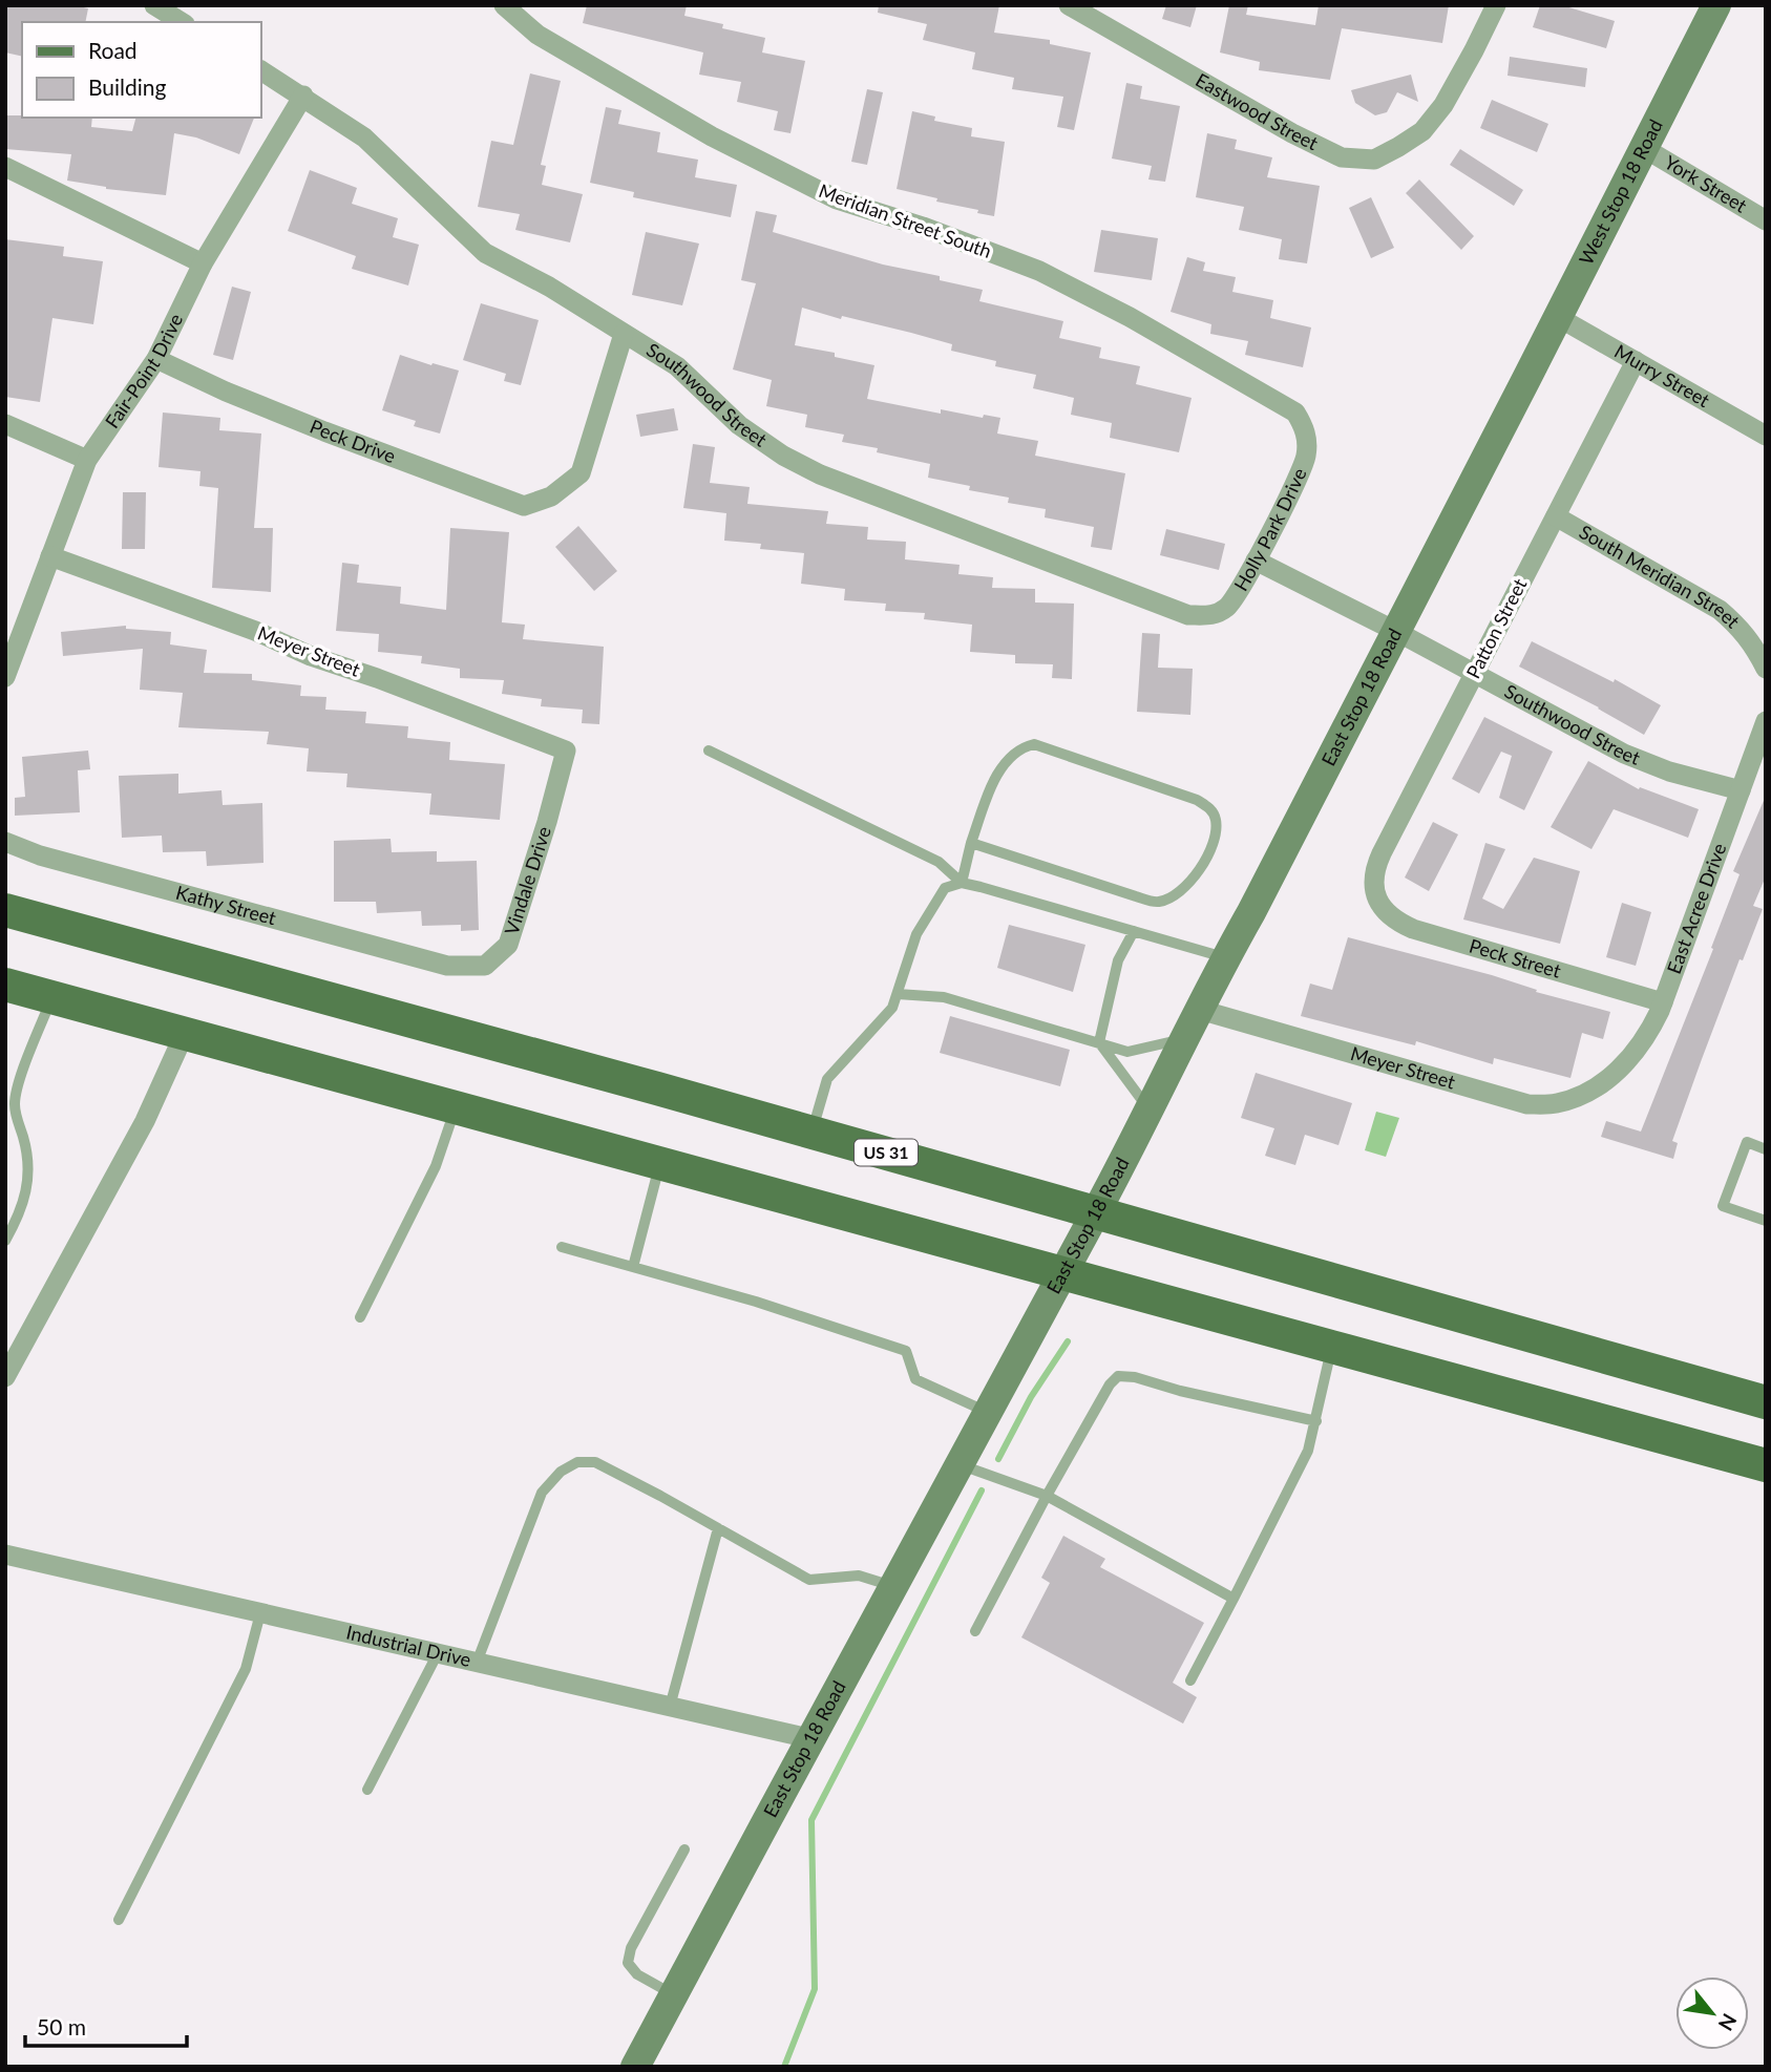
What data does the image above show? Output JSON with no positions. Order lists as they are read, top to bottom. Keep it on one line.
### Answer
{"streets":{"main road":["US 31"],"street":["Eastwood Street","York Street","West Stop 18 Road","Meridian Street South","Fair-Point Drive","Murry Street","Southwood Street","Peck Drive","Holly Park Drive","South Meridian Street","Patton Street","Meyer Street","East Stop 18 Road","Vindale Drive","Kathy Street","East Acree Drive","Peck Street","Industrial Drive"]},"crossings":[["York Street","West Stop 18 Road"],["West Stop 18 Road","Murry Street"],["West Stop 18 Road","East Stop 18 Road"],["Meridian Street South","Holly Park Drive"],["Fair-Point Drive","Southwood Street"],["Fair-Point Drive","Peck Drive"],["Fair-Point Drive","Meyer Street"],["Murry Street","Patton Street"],["Southwood Street","Peck Drive"],["Southwood Street","Holly Park Drive"],["Southwood Street","Patton Street"],["Southwood Street","East Stop 18 Road"],["Southwood Street","East Acree Drive"],["South Meridian Street","Patton Street"],["Patton Street","Peck Street"],["Meyer Street","East Stop 18 Road"],["Meyer Street","Vindale Drive"],["Meyer Street","East Acree Drive"],["East Stop 18 Road","US 31"],["East Stop 18 Road","Industrial Drive"],["Vindale Drive","Kathy Street"],["East Acree Drive","Peck Street"]],"legend":["Road","Building"],"scale_bar":"50 m","north":"bottom right"}
